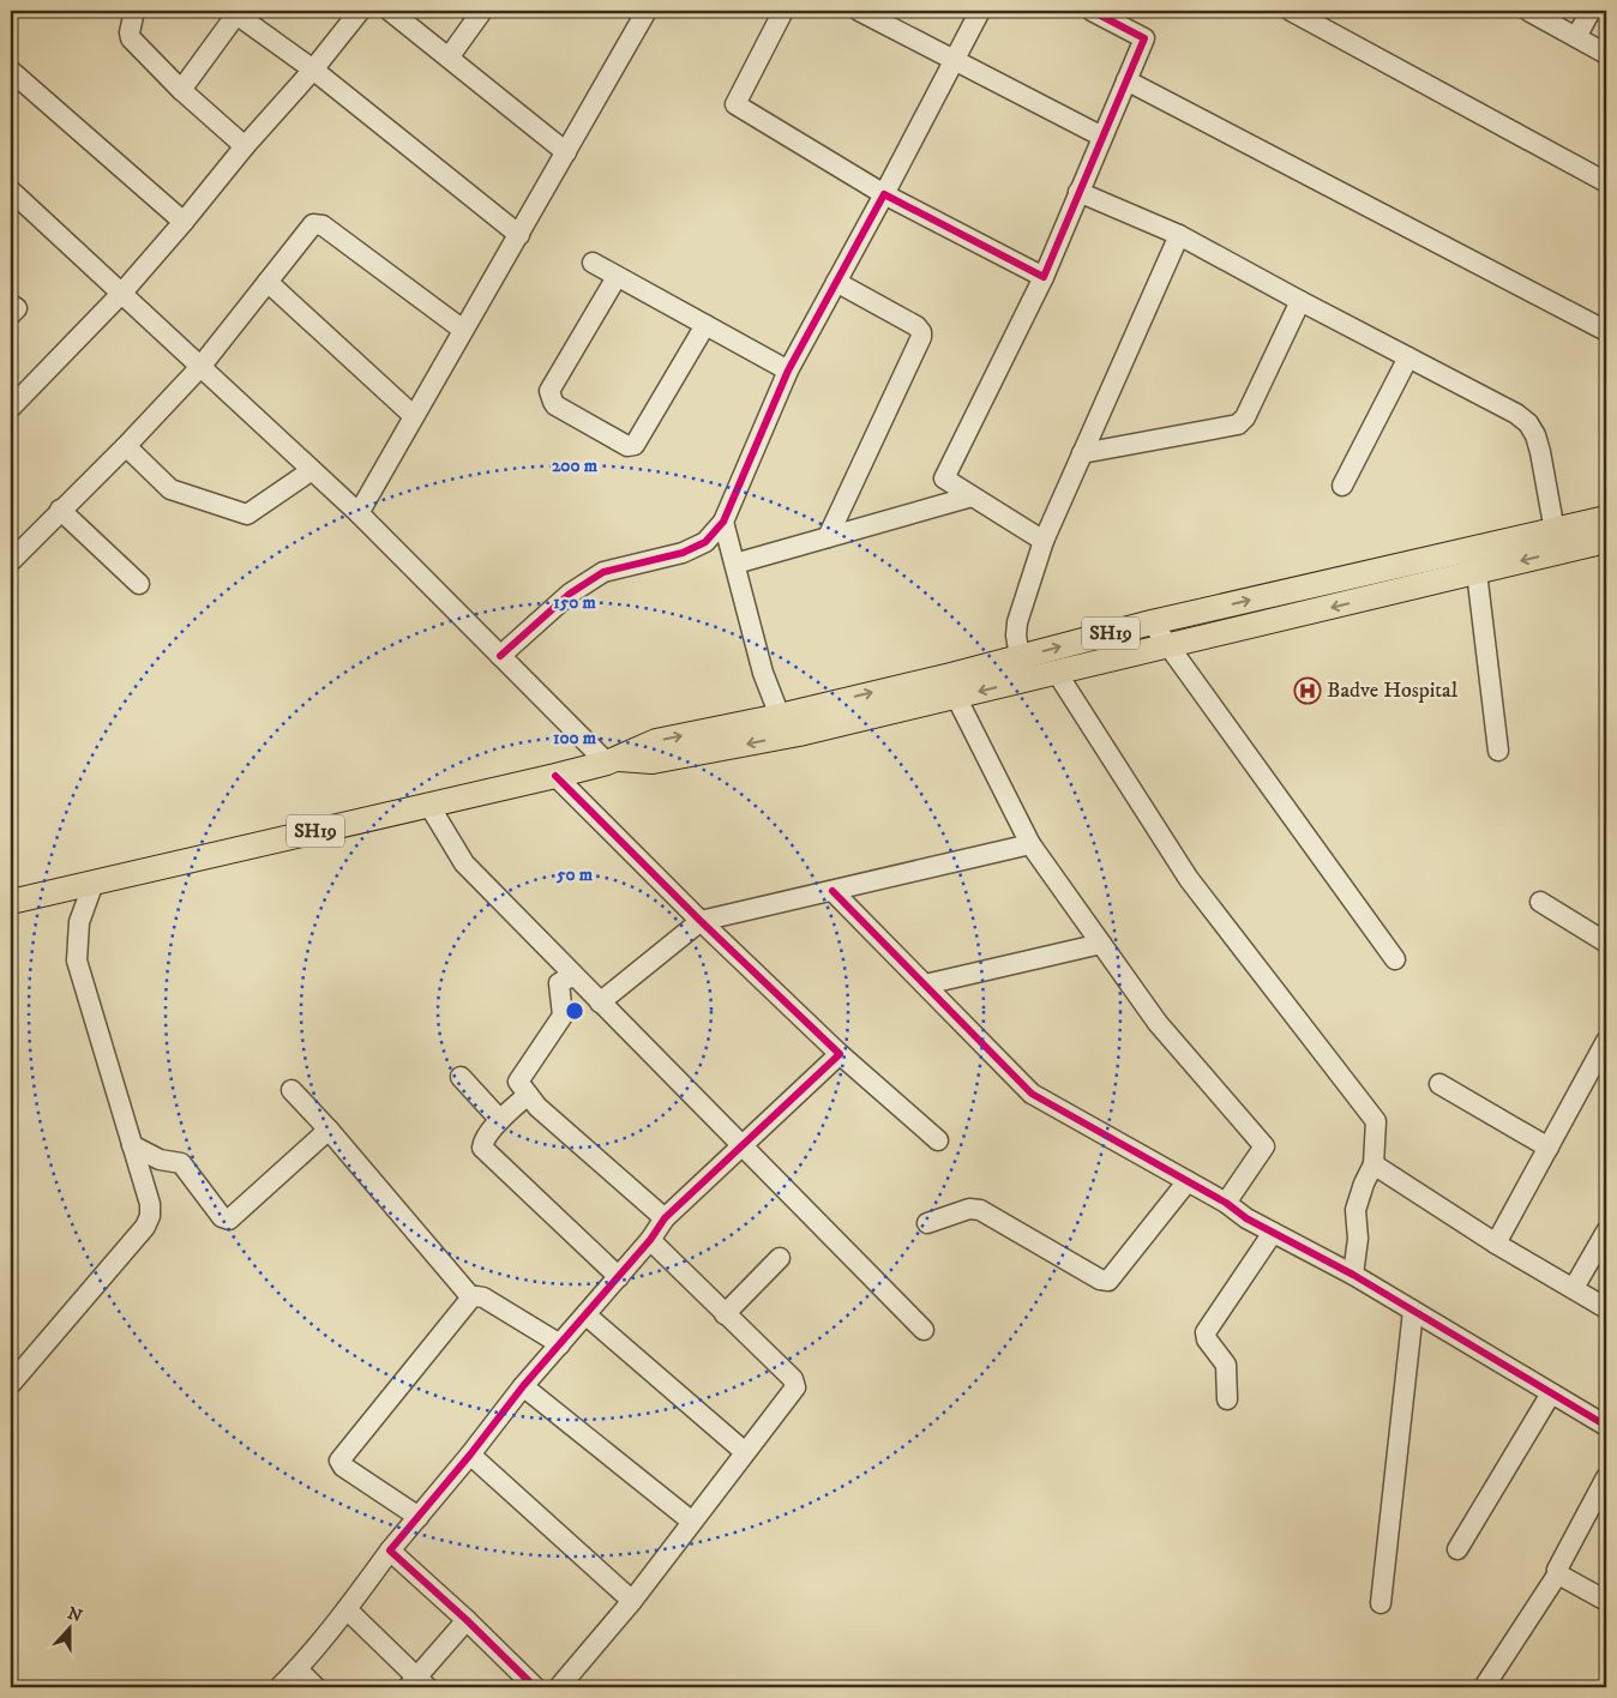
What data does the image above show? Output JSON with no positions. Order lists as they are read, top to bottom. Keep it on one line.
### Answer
{"streets":{"main road":["SH19"]},"places":{"hospital":["Badve Hospital"]},"north":"top","rings":["200 m","150 m","100 m","50 m"]}
